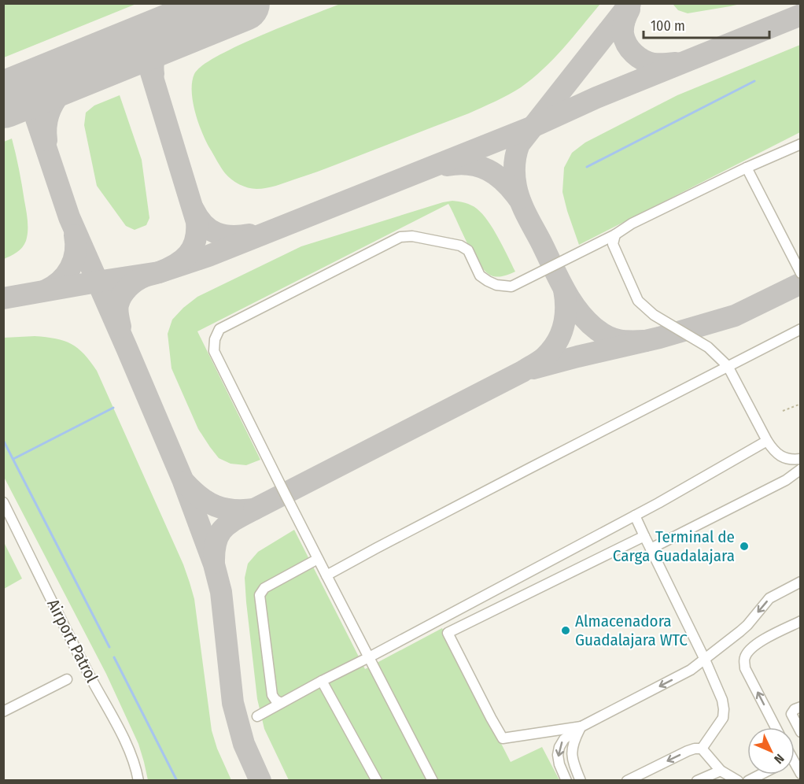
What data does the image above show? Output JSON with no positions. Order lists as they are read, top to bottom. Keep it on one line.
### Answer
{"streets":{"street":["Airport Patrol"]},"places":["Terminal de Carga Guadalajara","Almacenadora Guadalajara WTC"],"scale_bar":"100 m","north":"bottom right"}
